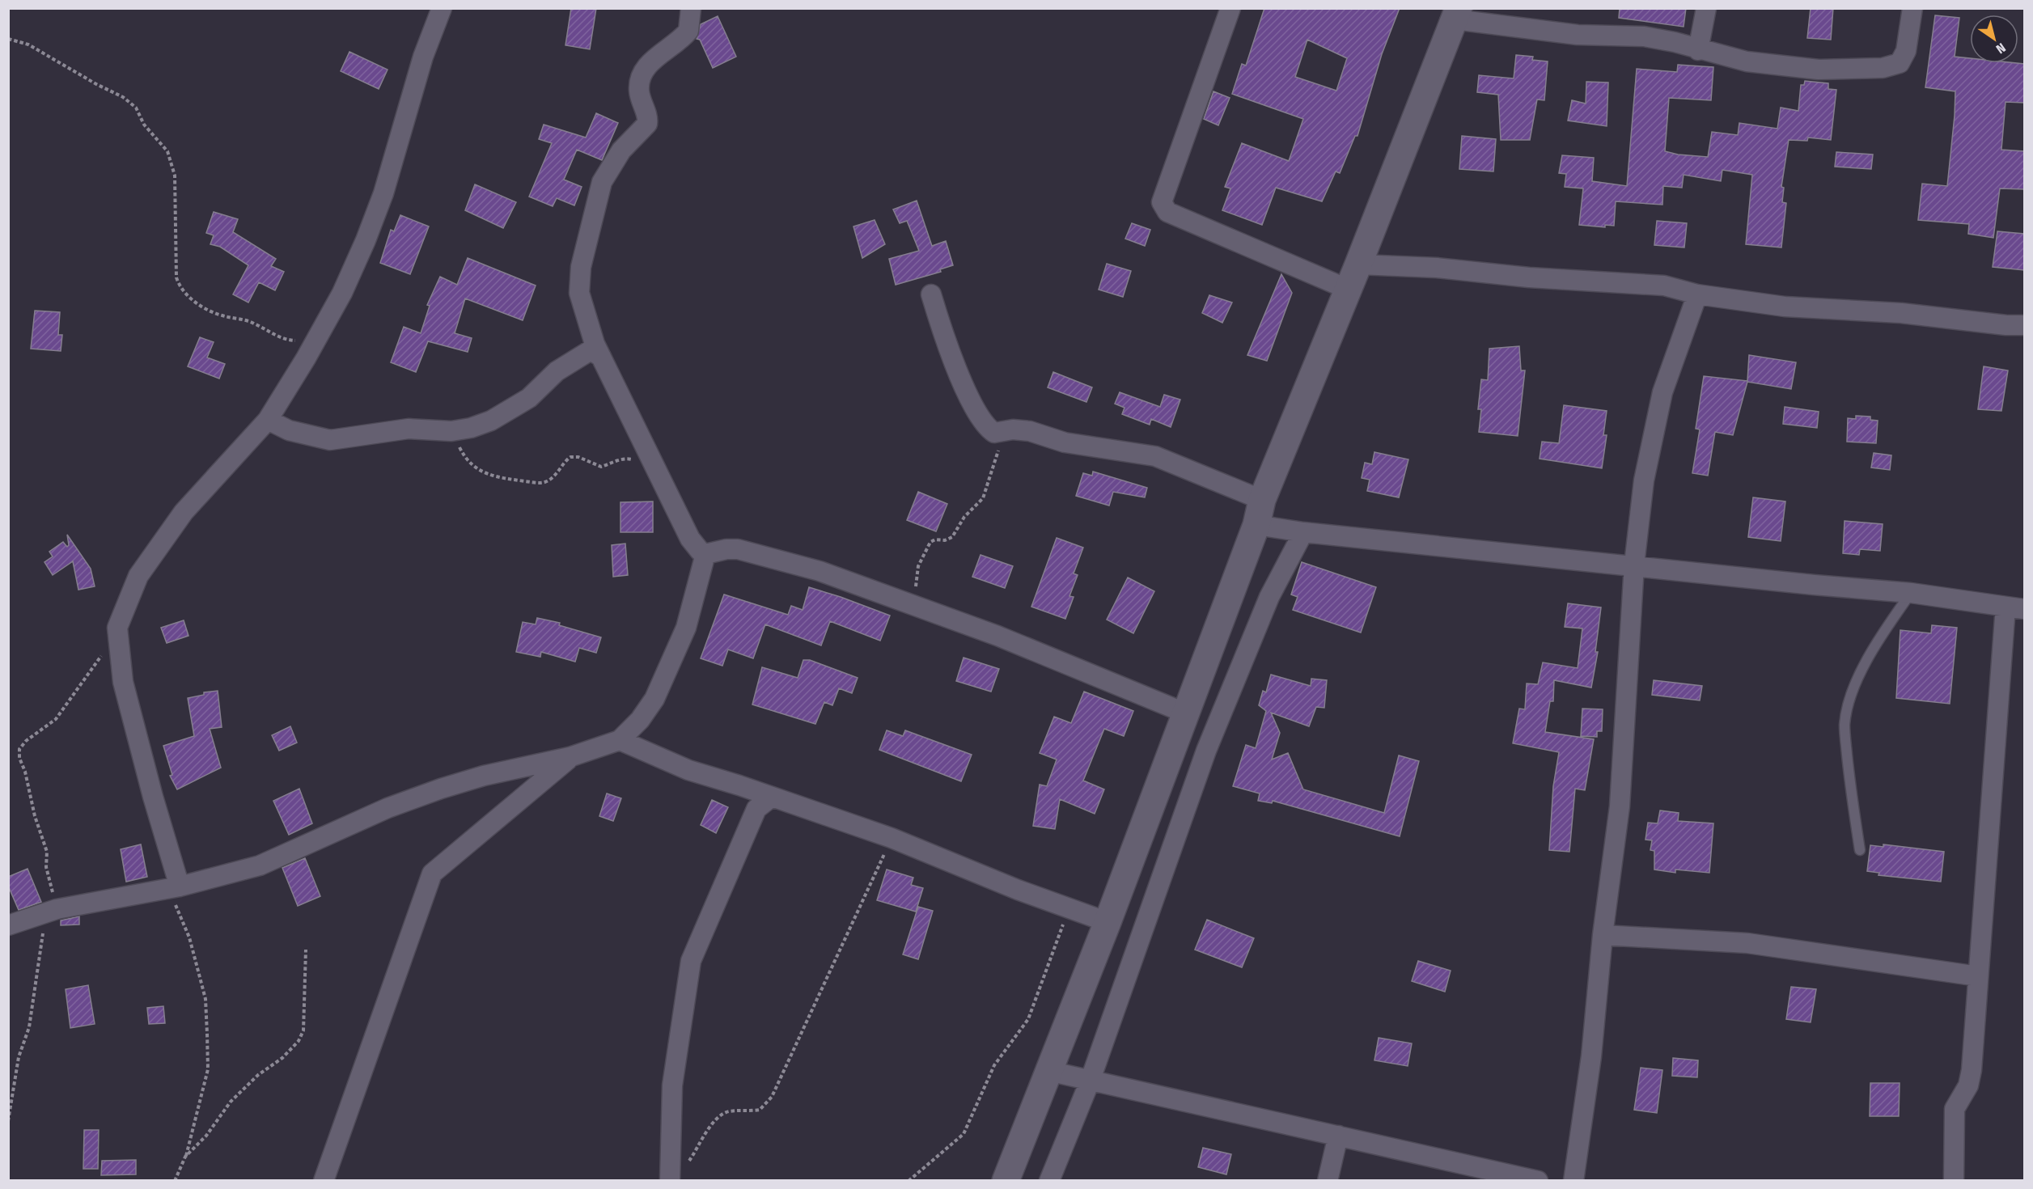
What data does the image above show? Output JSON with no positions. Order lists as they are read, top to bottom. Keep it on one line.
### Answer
{"north":"bottom right"}
